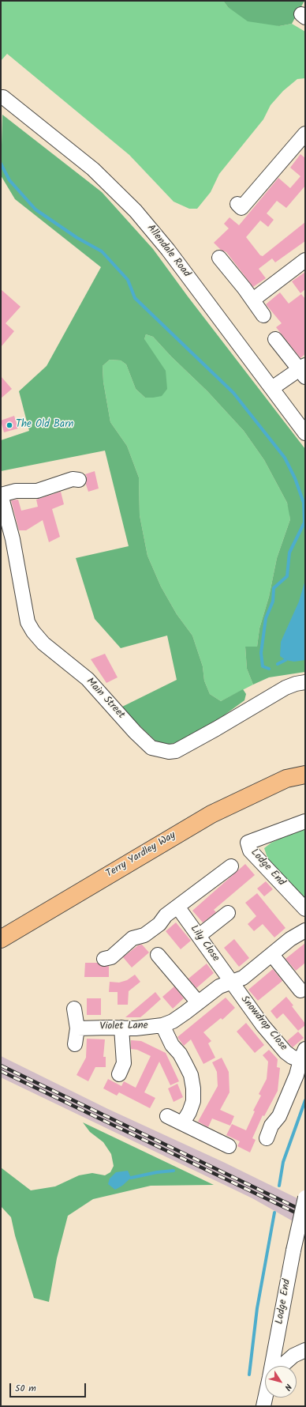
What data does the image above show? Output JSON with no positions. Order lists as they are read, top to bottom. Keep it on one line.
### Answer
{"streets":{"main road":["Terry Yardley Way"],"street":["Allendale Road","Main Street","Lodge End","Lily Close","Snowdrop Close","Violet Lane"]},"crossings":[["Lily Close","Snowdrop Close"],["Lily Close","Violet Lane"],["Snowdrop Close","Violet Lane"]],"places":["The Old Barn"],"scale_bar":"50 m","north":"bottom right"}
